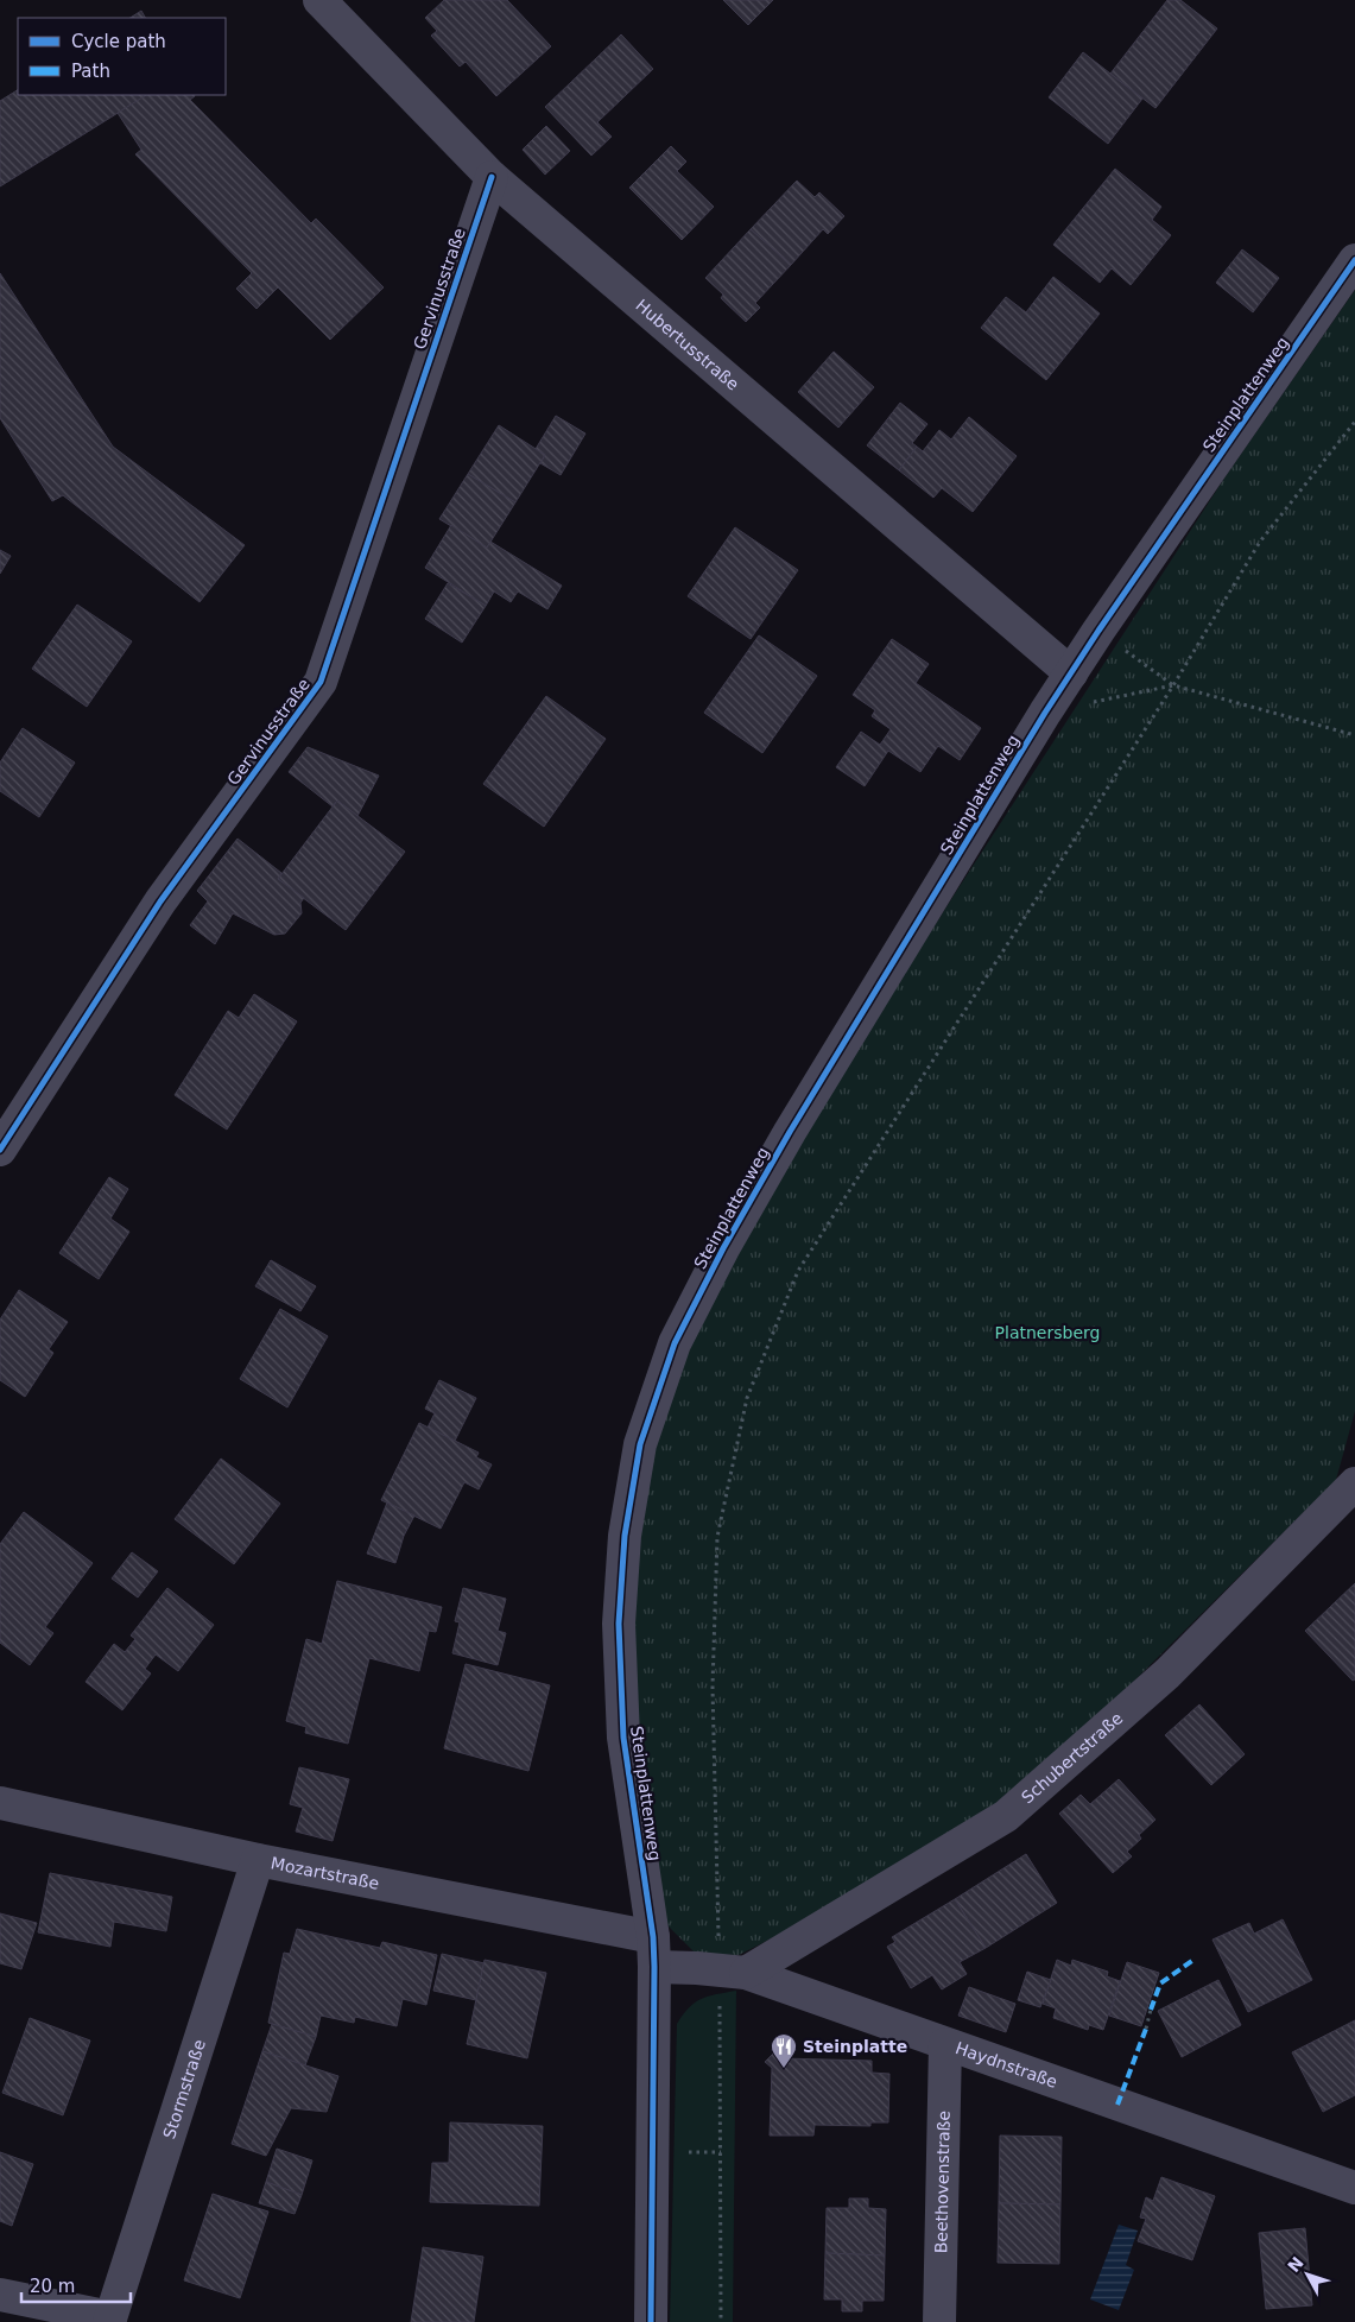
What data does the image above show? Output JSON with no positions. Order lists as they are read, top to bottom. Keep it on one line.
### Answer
{"streets":{"street":["Gervinusstraße","Hubertusstraße","Steinplattenweg","Schubertstraße","Mozartstraße","Haydnstraße","Stormstraße","Beethovenstraße"]},"crossings":[["Gervinusstraße","Hubertusstraße"],["Hubertusstraße","Steinplattenweg"],["Steinplattenweg","Mozartstraße"],["Steinplattenweg","Haydnstraße"],["Schubertstraße","Haydnstraße"],["Mozartstraße","Haydnstraße"],["Mozartstraße","Stormstraße"],["Haydnstraße","Beethovenstraße"]],"parks":["Platnersberg"],"places":{"restaurant":["Steinplatte"]},"legend":["Cycle path","Path"],"scale_bar":"20 m","north":"top left"}
